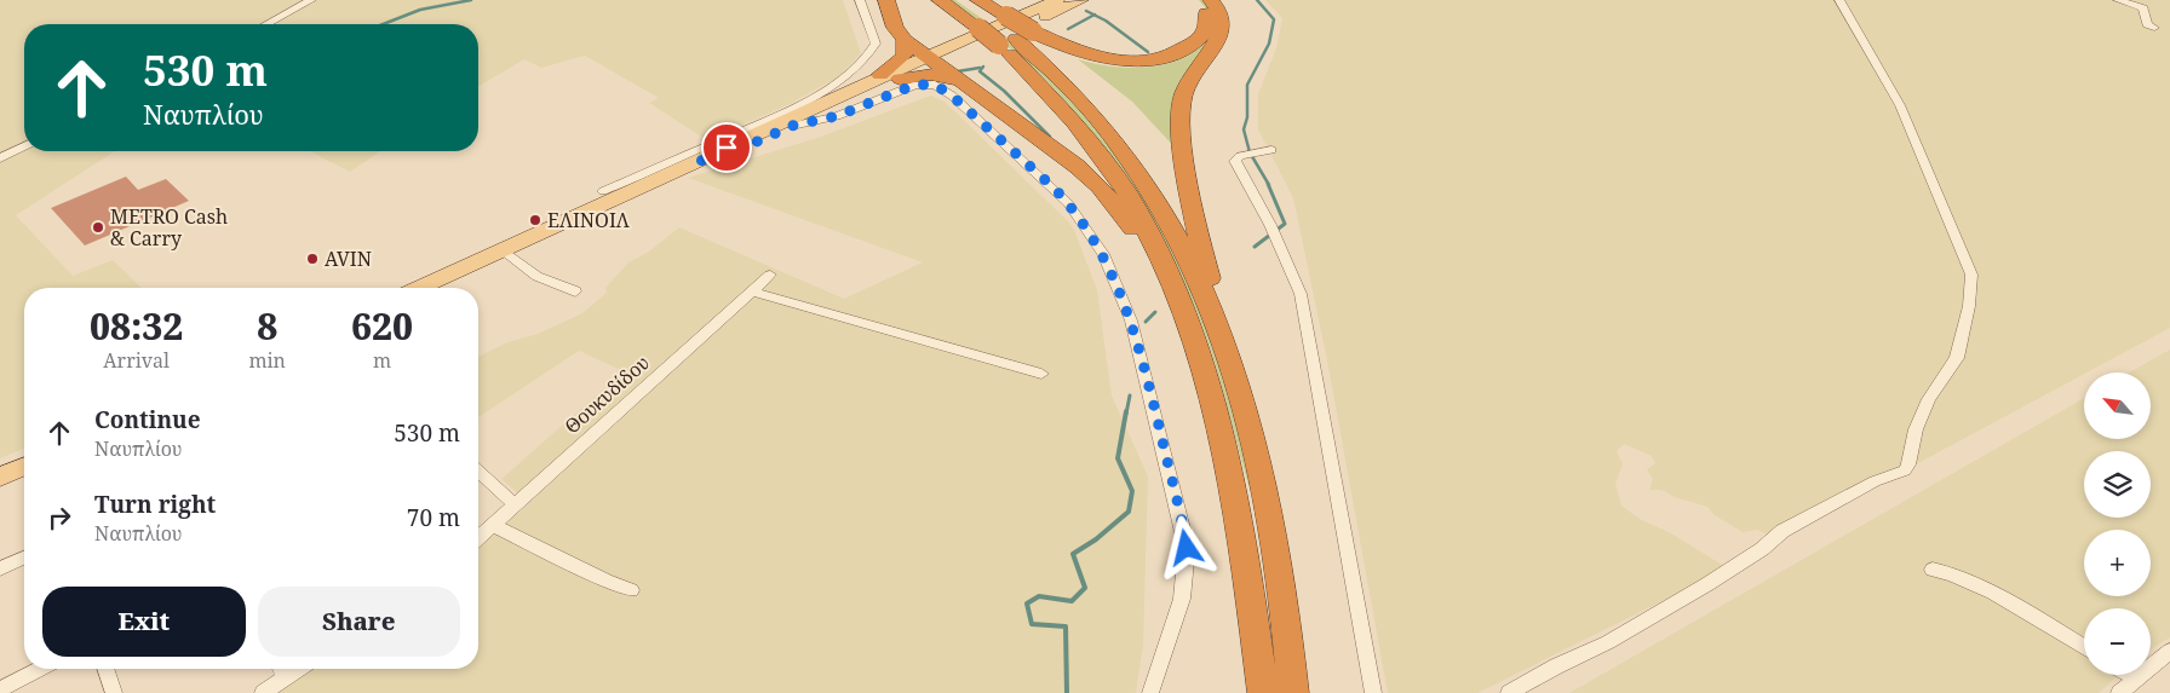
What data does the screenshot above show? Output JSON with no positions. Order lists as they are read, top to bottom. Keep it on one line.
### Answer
{"streets":{"street":["Θουκυδίδου"]},"places":["ΕΛΙΝΟΙΛ","METRO Cash & Carry","AVIN"],"north":"top left","page":{"turn":["530 m","Ναυπλίου"],"eta":["08:32","Arrival","8","min","620","m"],"map_buttons":["+","−"],"list":[{"name":"Continue","note":"Ναυπλίου","value":"530 m"},{"name":"Turn right","note":"Ναυπλίου","value":"70 m"}],"buttons":["Exit","Share"]}}
